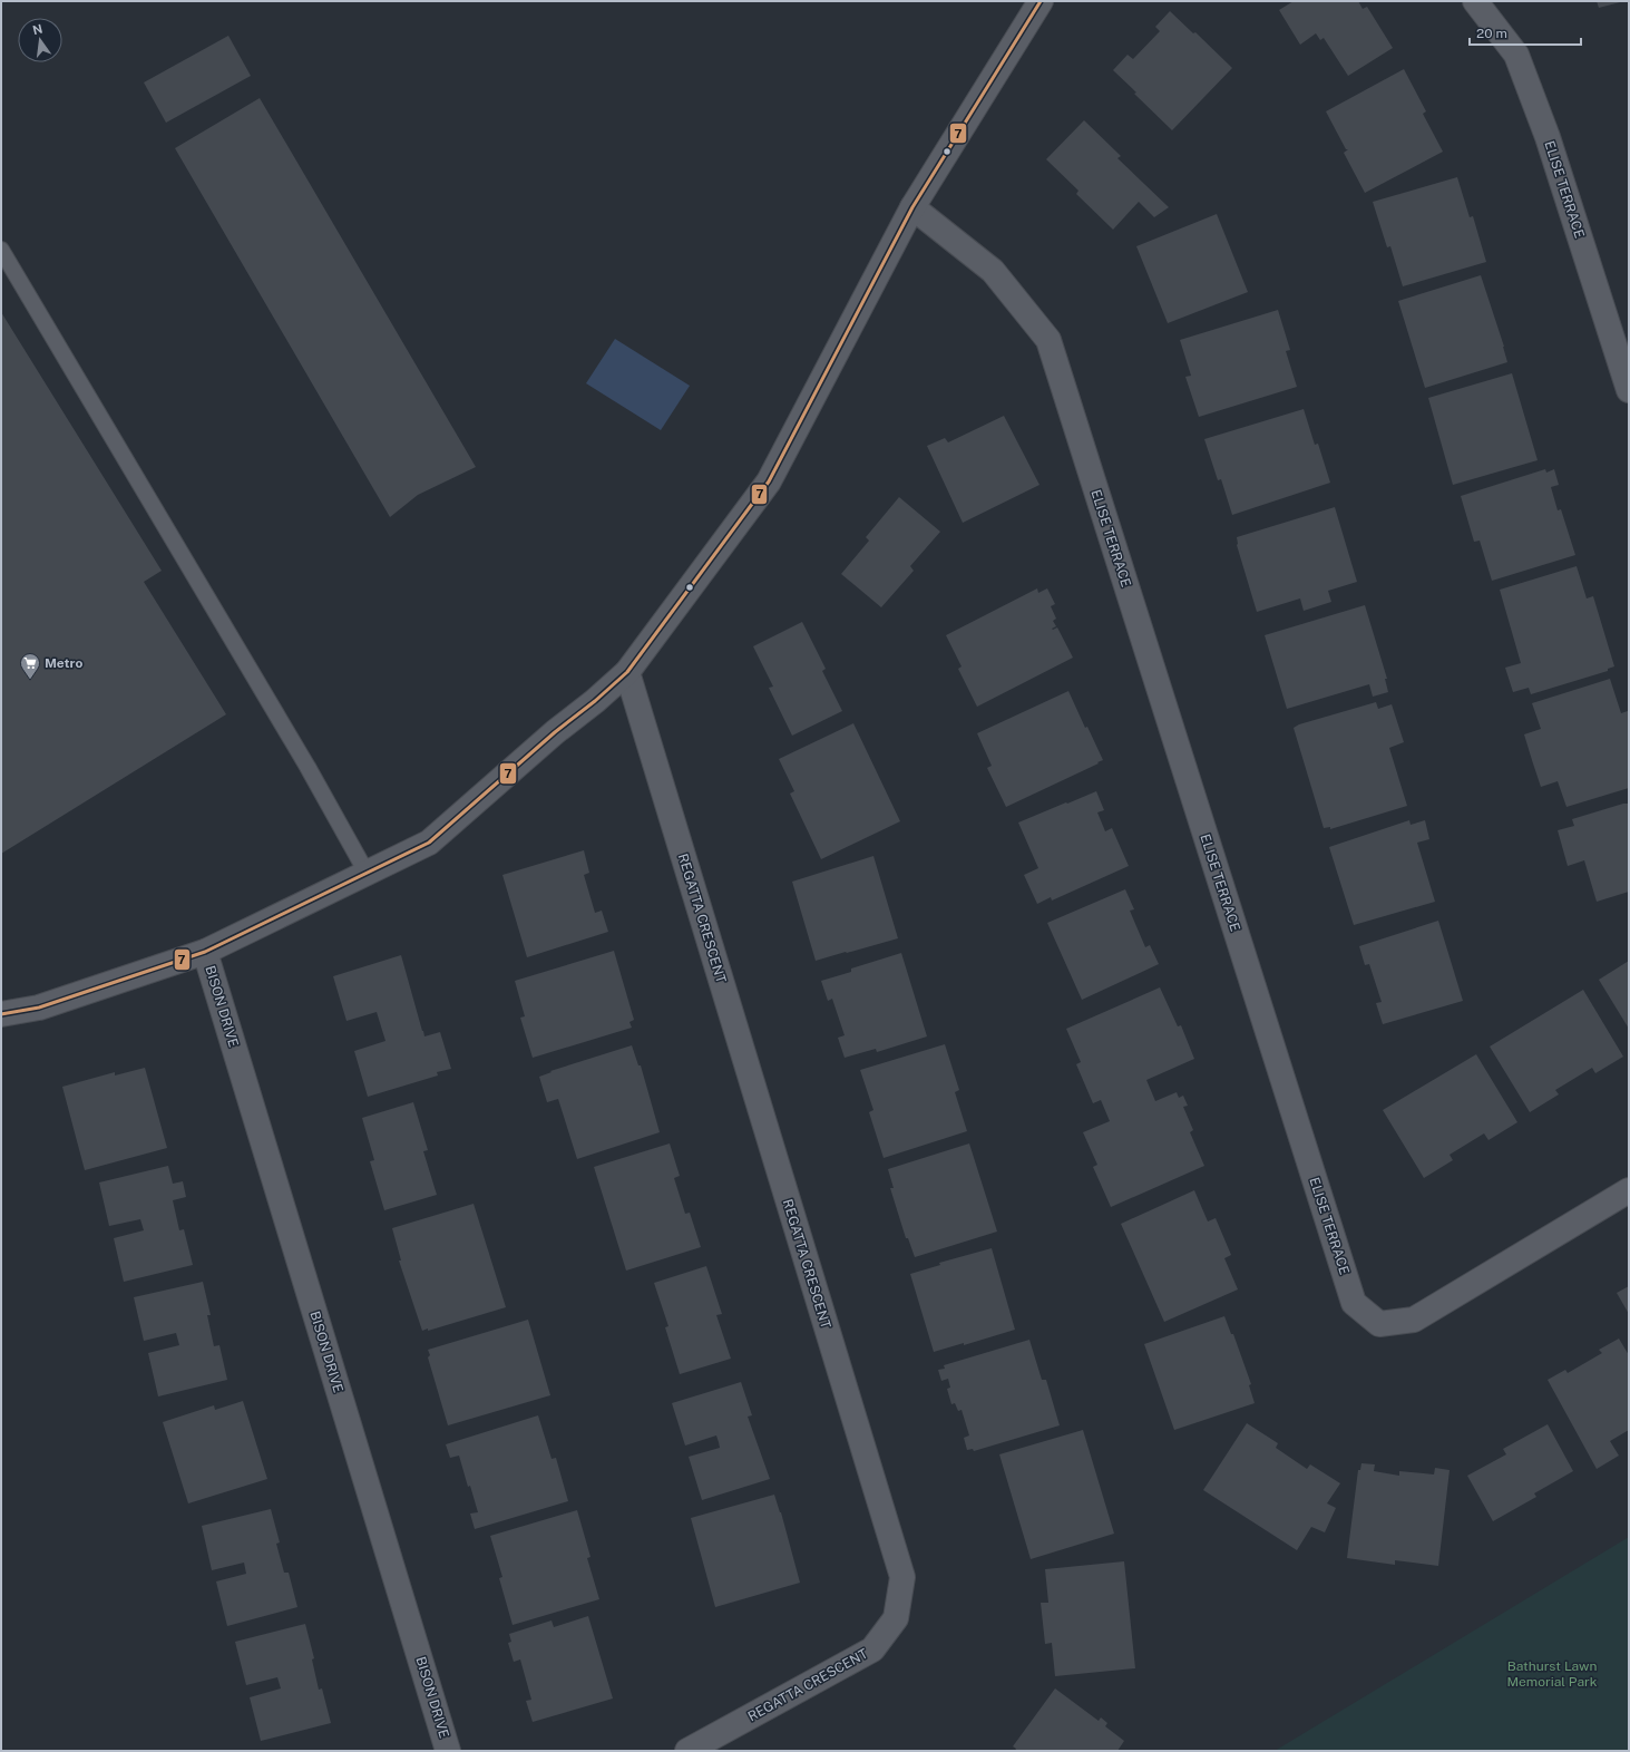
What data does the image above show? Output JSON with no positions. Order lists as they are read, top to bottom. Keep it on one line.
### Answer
{"streets":{"street":["ELISE TERRACE","REGATTA CRESCENT","BISON DRIVE"]},"parks":["Bathurst Lawn Memorial Park"],"places":{"supermarket":["Metro"]},"lines":["transit line 7"],"scale_bar":"20 m","north":"top"}
